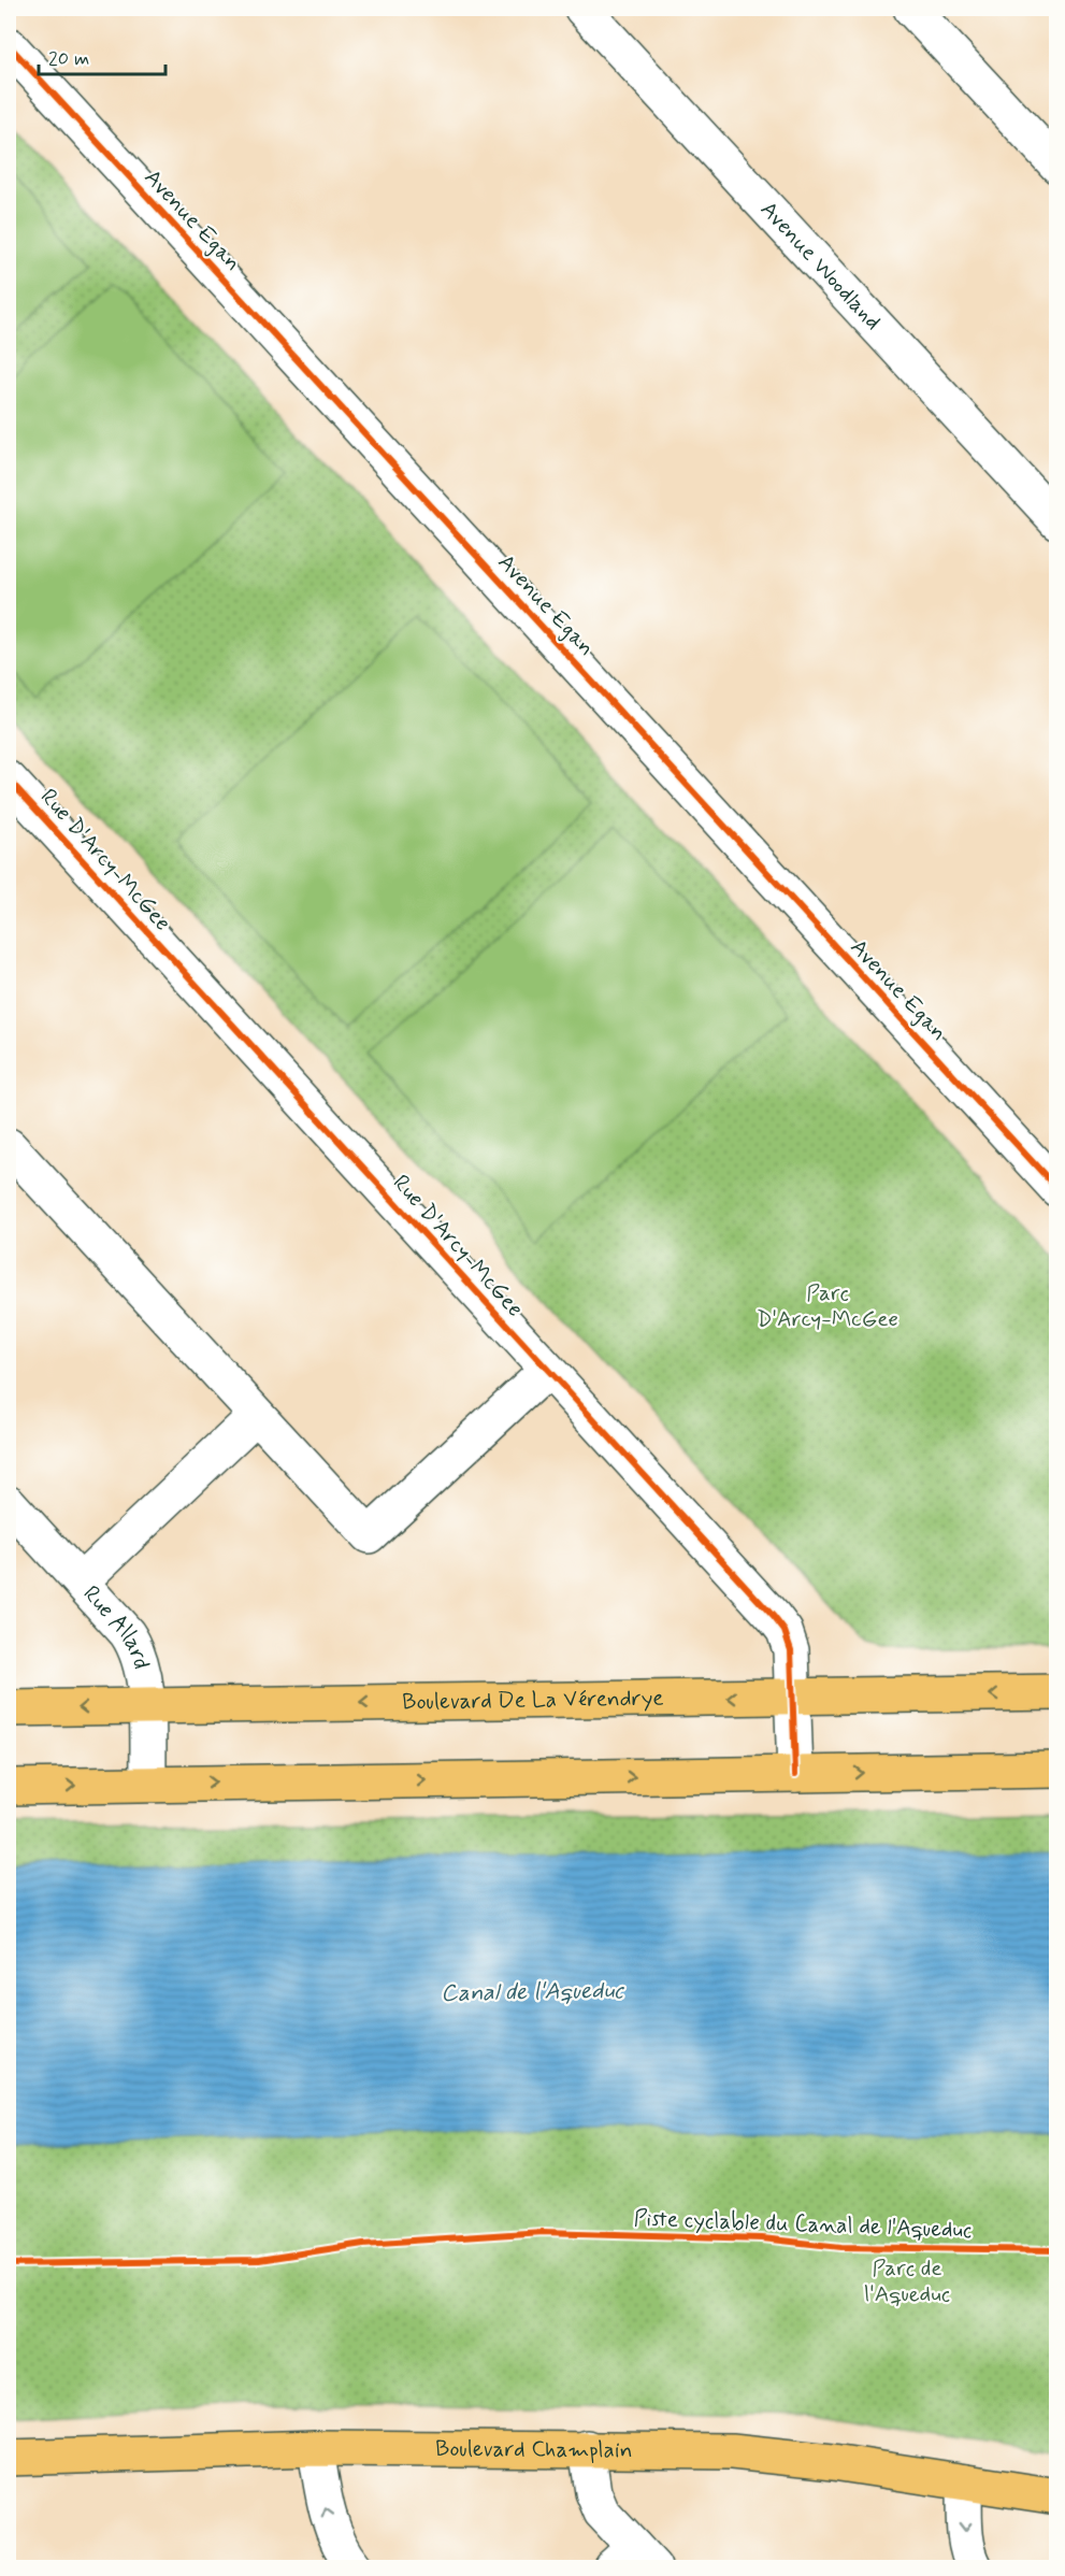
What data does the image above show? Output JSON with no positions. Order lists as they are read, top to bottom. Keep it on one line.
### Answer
{"streets":{"main road":["Boulevard De La Vérendrye","Boulevard Champlain"],"street":["Avenue Egan","Avenue Woodland","Rue D'Arcy-McGee","Rue Allard"],"cycle path":["Piste cyclable du Canal de l'Aqueduc"]},"crossings":[["Rue D'Arcy-McGee","Boulevard De La Vérendrye"],["Rue Allard","Boulevard De La Vérendrye"]],"water":["Canal de l'Aqueduc"],"parks":["Parc D'Arcy-McGee","Parc de l'Aqueduc"],"scale_bar":"20 m"}
